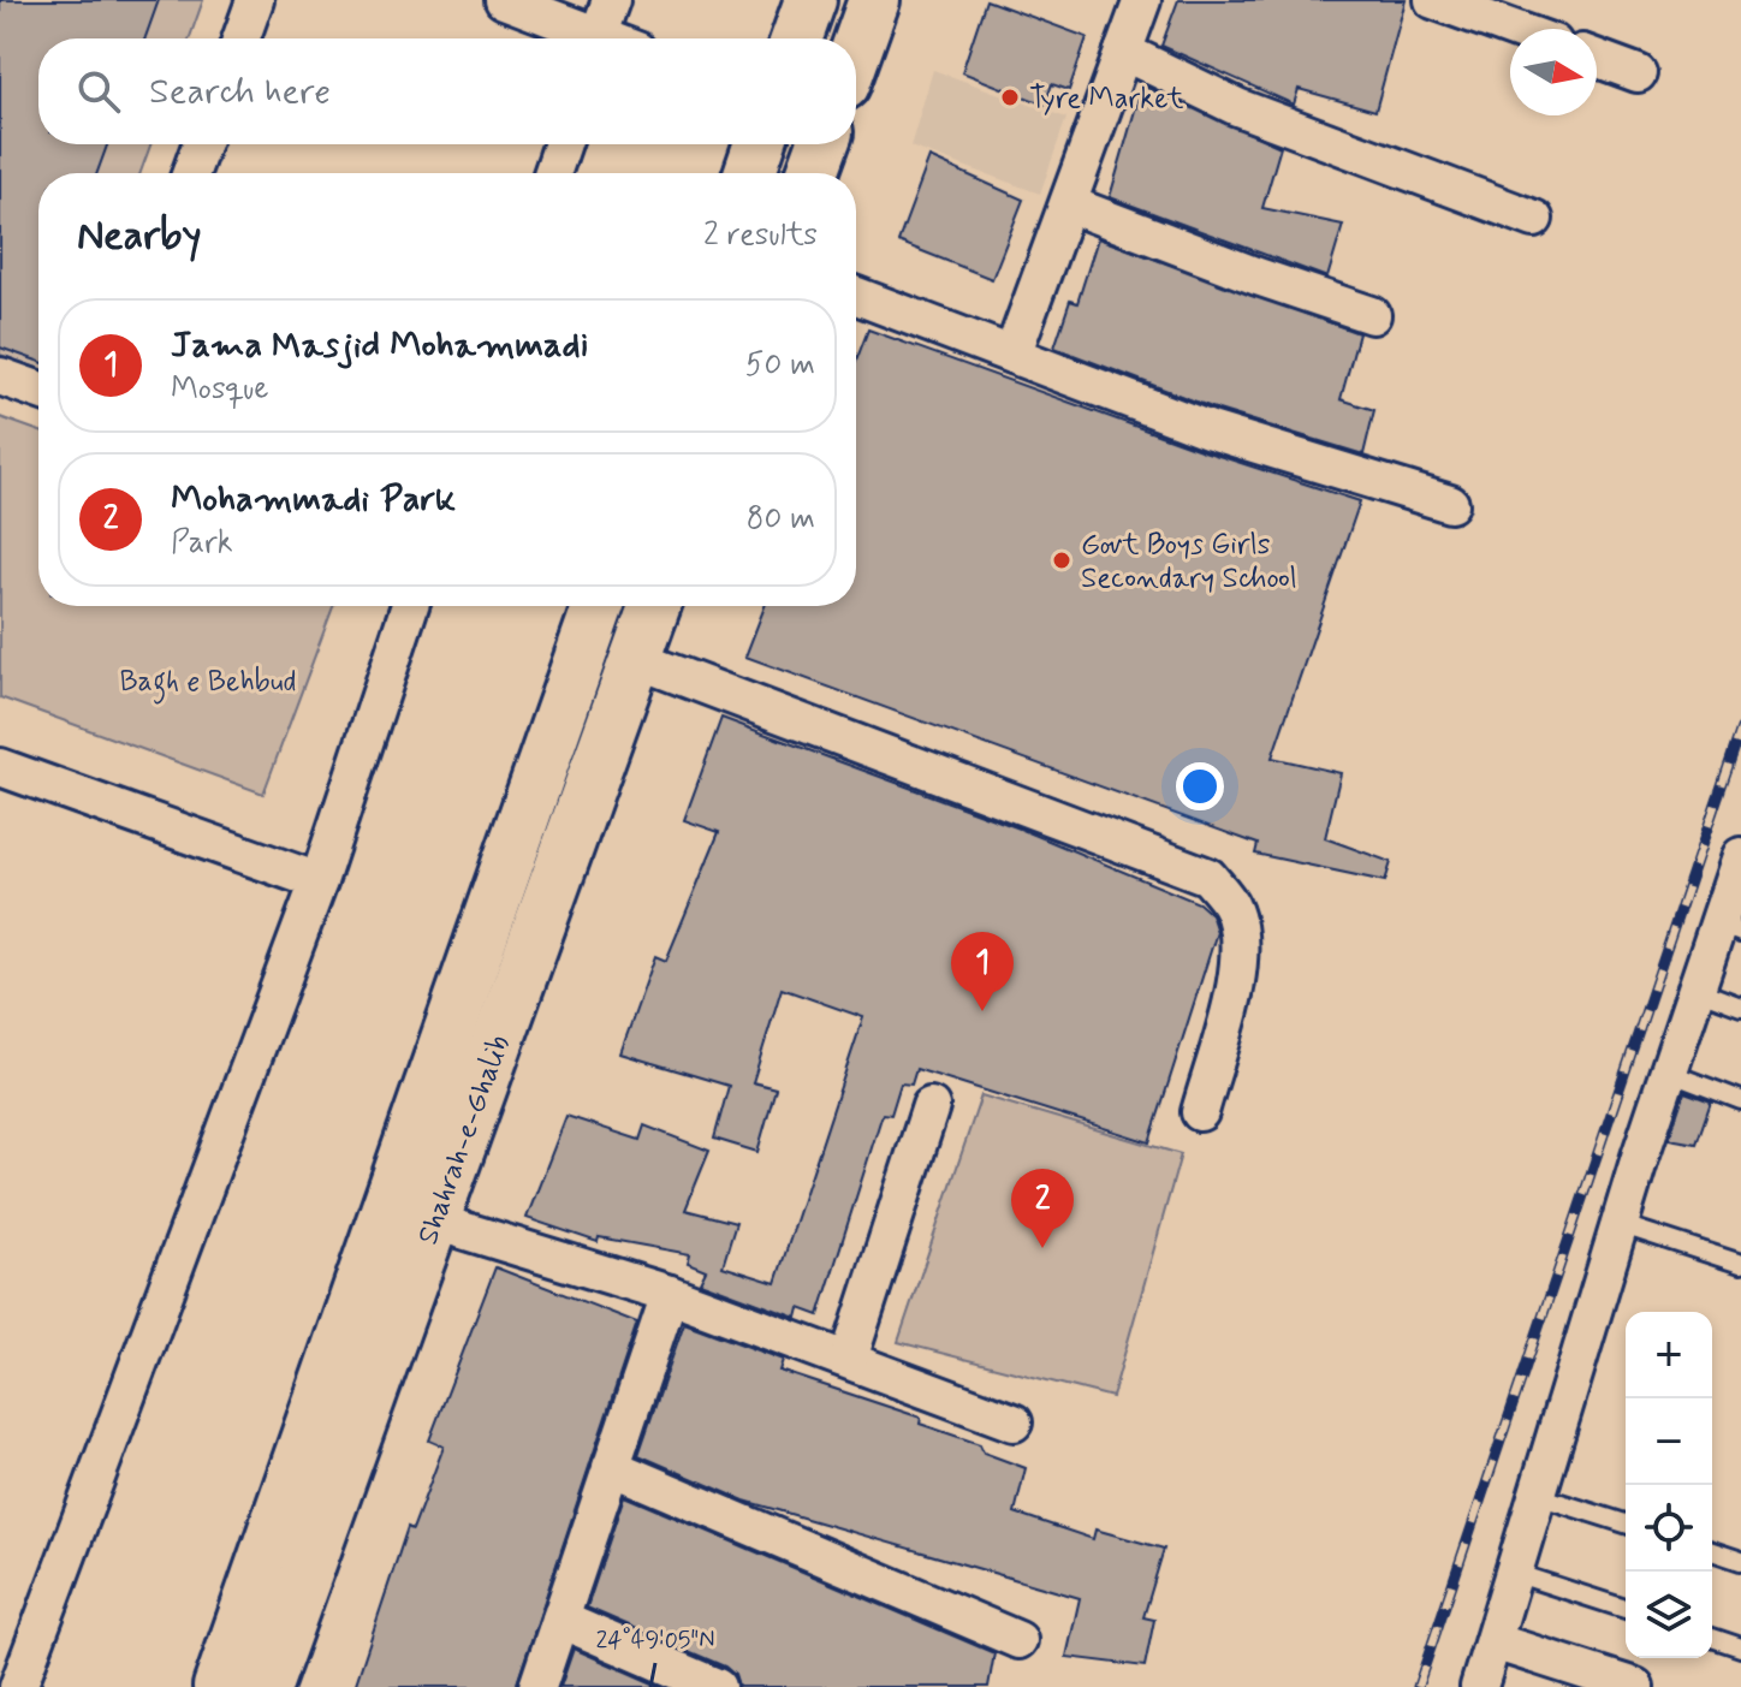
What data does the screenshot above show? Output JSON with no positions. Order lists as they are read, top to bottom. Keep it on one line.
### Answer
{"streets":{"main road":["Shahrah-e-Ghalib"]},"parks":["Bagh e Behbud"],"places":["Tyre Market","Govt Boys Girls Secondary School"],"north":"right","page":{"search":"Search here","heading":["Nearby","2 results"],"list":[{"mark":"1","name":"Jama Masjid Mohammadi","note":"Mosque","value":"50 m"},{"mark":"2","name":"Mohammadi Park","note":"Park","value":"80 m"}],"pins":["1","2"],"map_buttons":["+","−"]},"coordinates":["24°49'05\"N"]}
